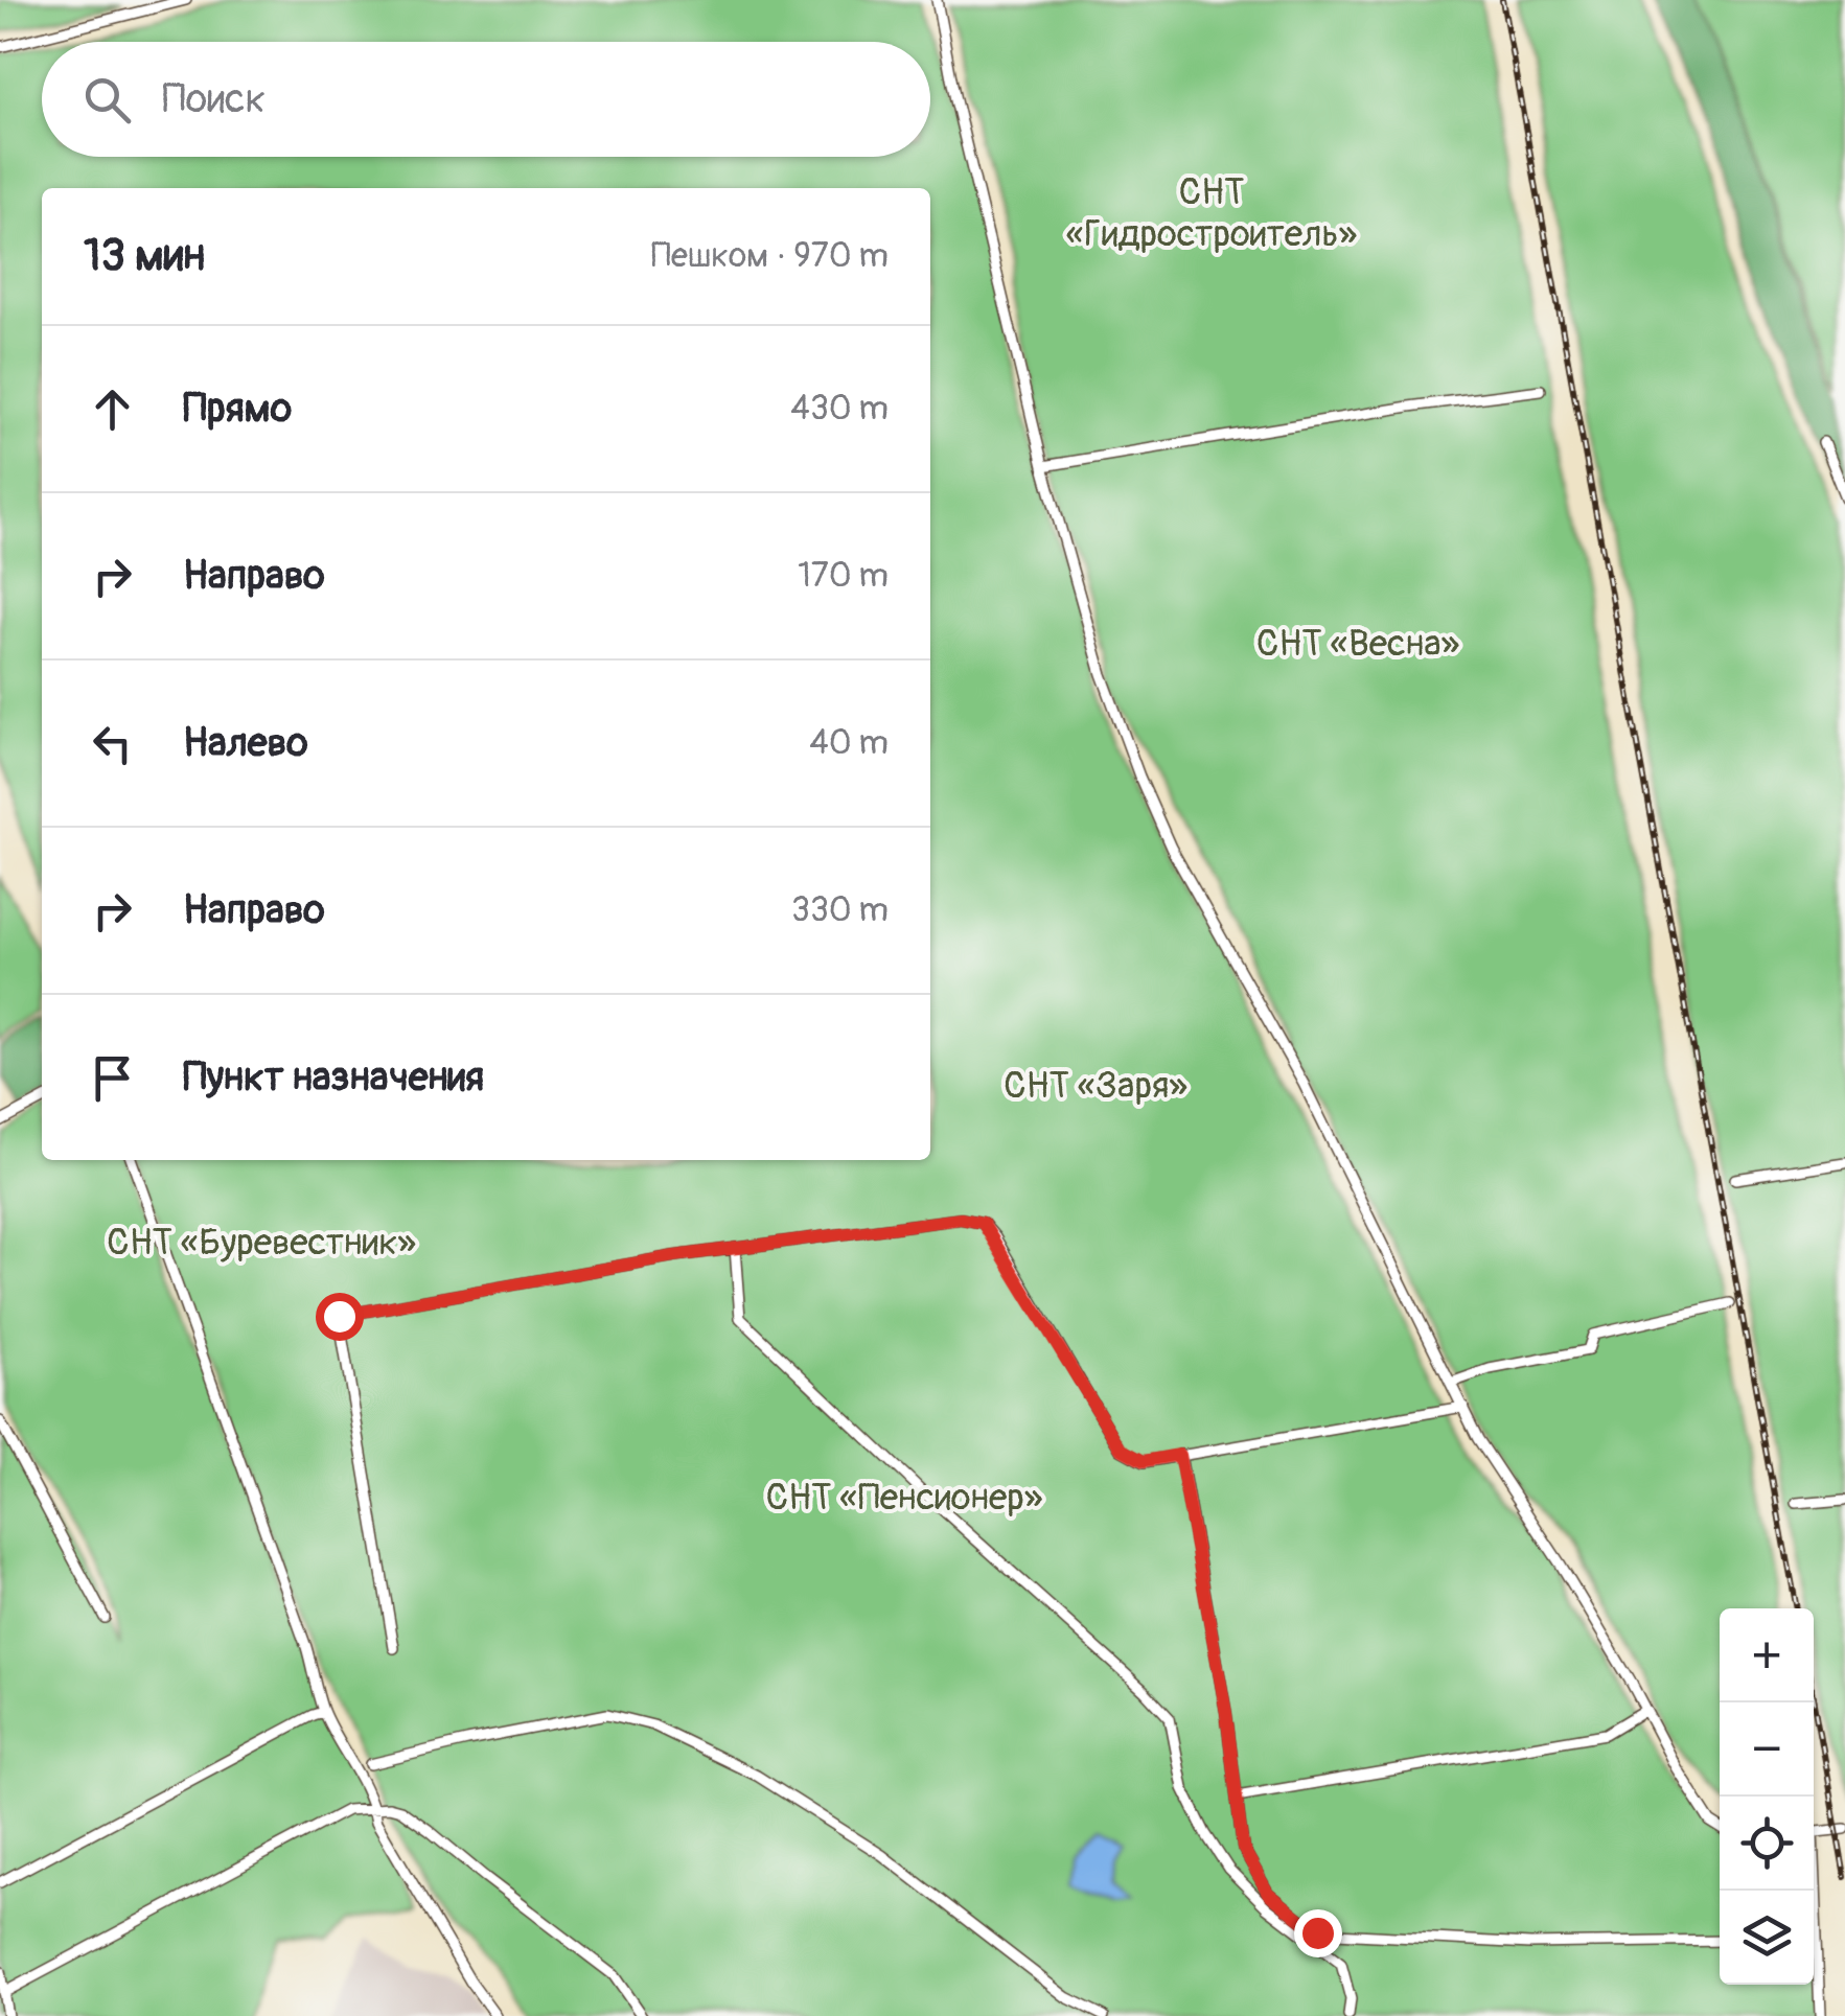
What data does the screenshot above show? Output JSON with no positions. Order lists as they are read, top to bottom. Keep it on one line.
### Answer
{"parks":["СНТ «Гидростроитель»","СНТ «Весна»","СНТ «Заря»","СНТ «Буревестник»","СНТ «Пенсионер»"],"page":{"search":"Поиск","heading":["13 мин","Пешком · 970 m"],"list":[["Прямо","430 m"],["Направо","170 m"],["Налево","40 m"],["Направо","330 m"],"Пункт назначения"],"map_buttons":["+","−"]}}
